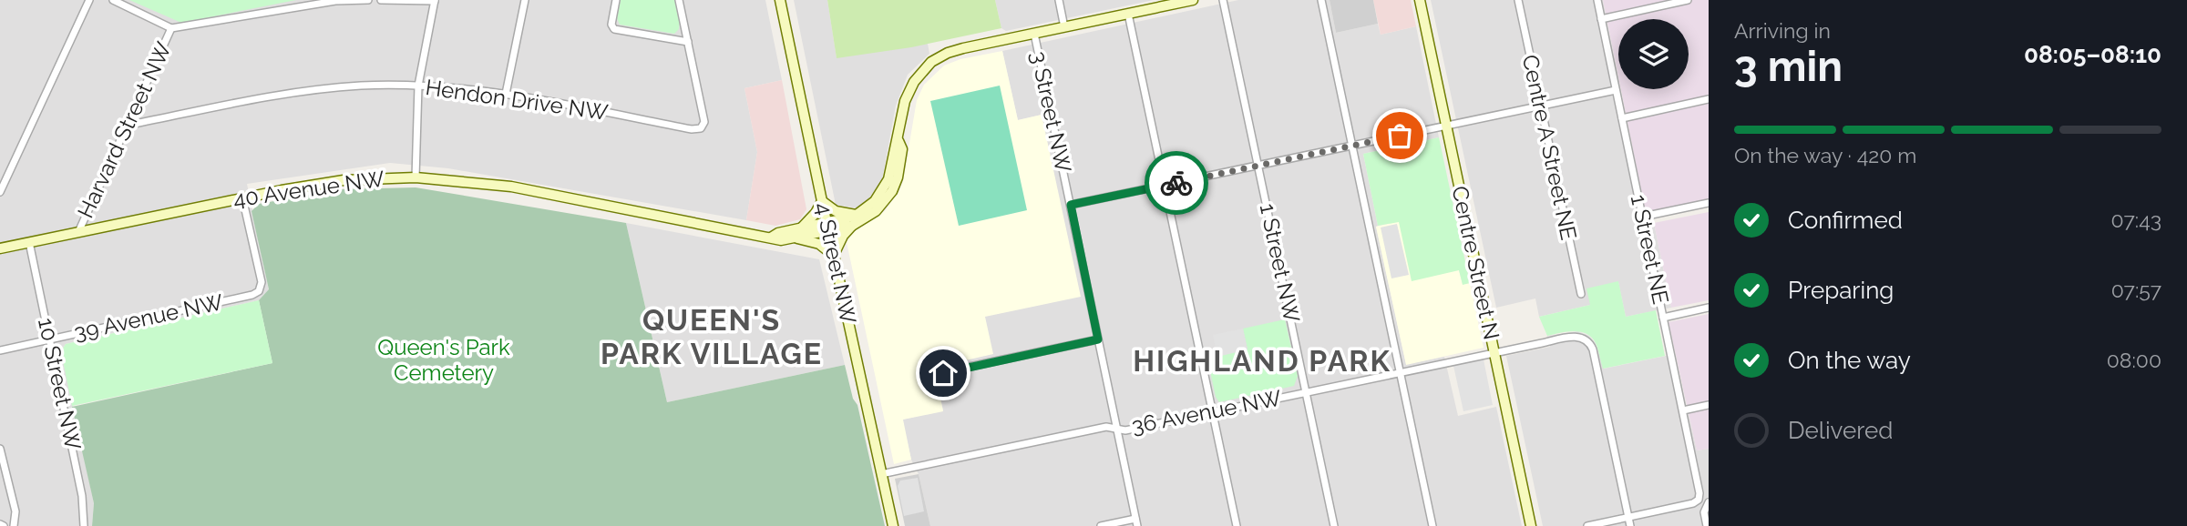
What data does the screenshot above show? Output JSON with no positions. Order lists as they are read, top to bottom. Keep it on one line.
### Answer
{"streets":{"street":["Hendon Drive NW","3 Street NW","Harvard Street NW","Centre A Street NE","40 Avenue NW","1 Street NE","4 Street NW","1 Street NW","Centre Street N","39 Avenue NW","10 Street NW","36 Avenue NW"]},"crossings":[["Hendon Drive NW","Harvard Street NW"],["3 Street NW","40 Avenue NW"],["3 Street NW","36 Avenue NW"],["Harvard Street NW","40 Avenue NW"],["40 Avenue NW","4 Street NW"],["40 Avenue NW","39 Avenue NW"],["40 Avenue NW","10 Street NW"],["1 Street NE","36 Avenue NW"],["4 Street NW","36 Avenue NW"],["1 Street NW","36 Avenue NW"],["Centre Street N","36 Avenue NW"],["39 Avenue NW","10 Street NW"]],"districts":["QUEEN'S PARK VILLAGE","HIGHLAND PARK"],"parks":["Queen's Park Cemetery"],"page":{"heading":["3 min","Arriving in","08:05–08:10"],"bar":"On the way · 420 m","list":[["Confirmed","07:43"],["Preparing","07:57"],["On the way","08:00"],"Delivered"]}}
